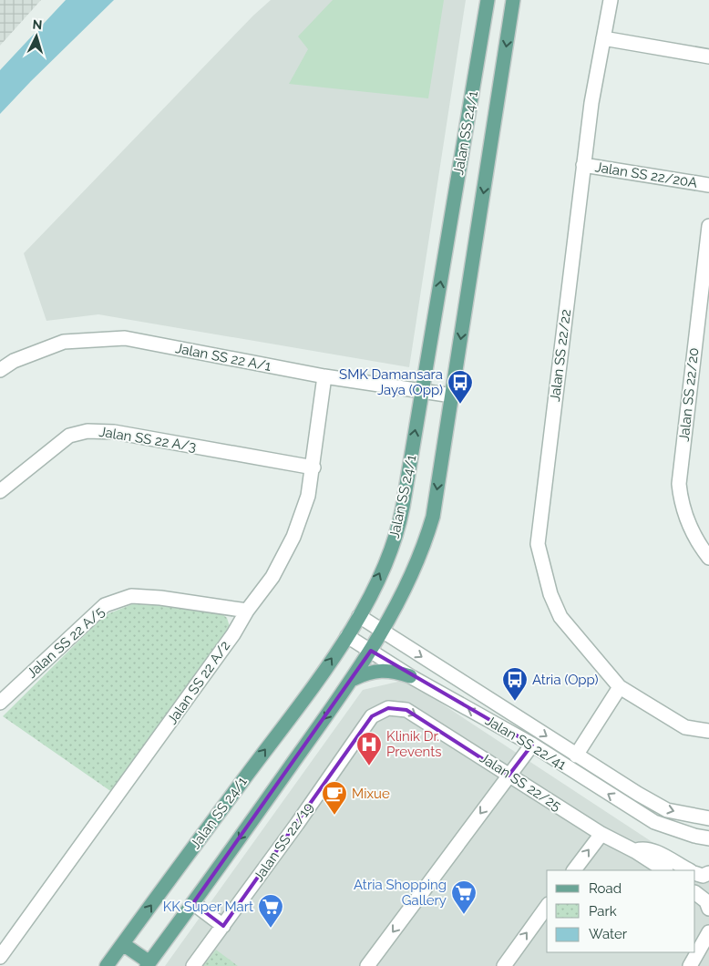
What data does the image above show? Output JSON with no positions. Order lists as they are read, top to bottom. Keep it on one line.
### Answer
{"streets":{"main road":["Jalan SS 24/1"],"street":["Jalan SS 22/20A","Jalan SS 22/22","Jalan SS 22 A/1","Jalan SS 22/20","Jalan SS 22 A/3","Jalan SS 22 A/5","Jalan SS 22 A/2","Jalan SS 22/41","Jalan SS 22/25","Jalan SS 22/19"]},"crossings":[["Jalan SS 24/1","Jalan SS 22 A/1"],["Jalan SS 24/1","Jalan SS 22/41"],["Jalan SS 22/20A","Jalan SS 22/22"],["Jalan SS 22 A/1","Jalan SS 22 A/2"],["Jalan SS 22 A/3","Jalan SS 22 A/2"],["Jalan SS 22 A/5","Jalan SS 22 A/2"],["Jalan SS 22/25","Jalan SS 22/19"]],"one_way":["Jalan SS 22/25"],"places":{"bus stop":["SMK Damansara Jaya (Opp)","Atria (Opp)"],"hospital":["Klinik Dr. Prevents"],"cafe":["Mixue"],"supermarket":["Atria Shopping Gallery","KK Super Mart"]},"legend":["Road","Park","Water"],"north":"top"}
